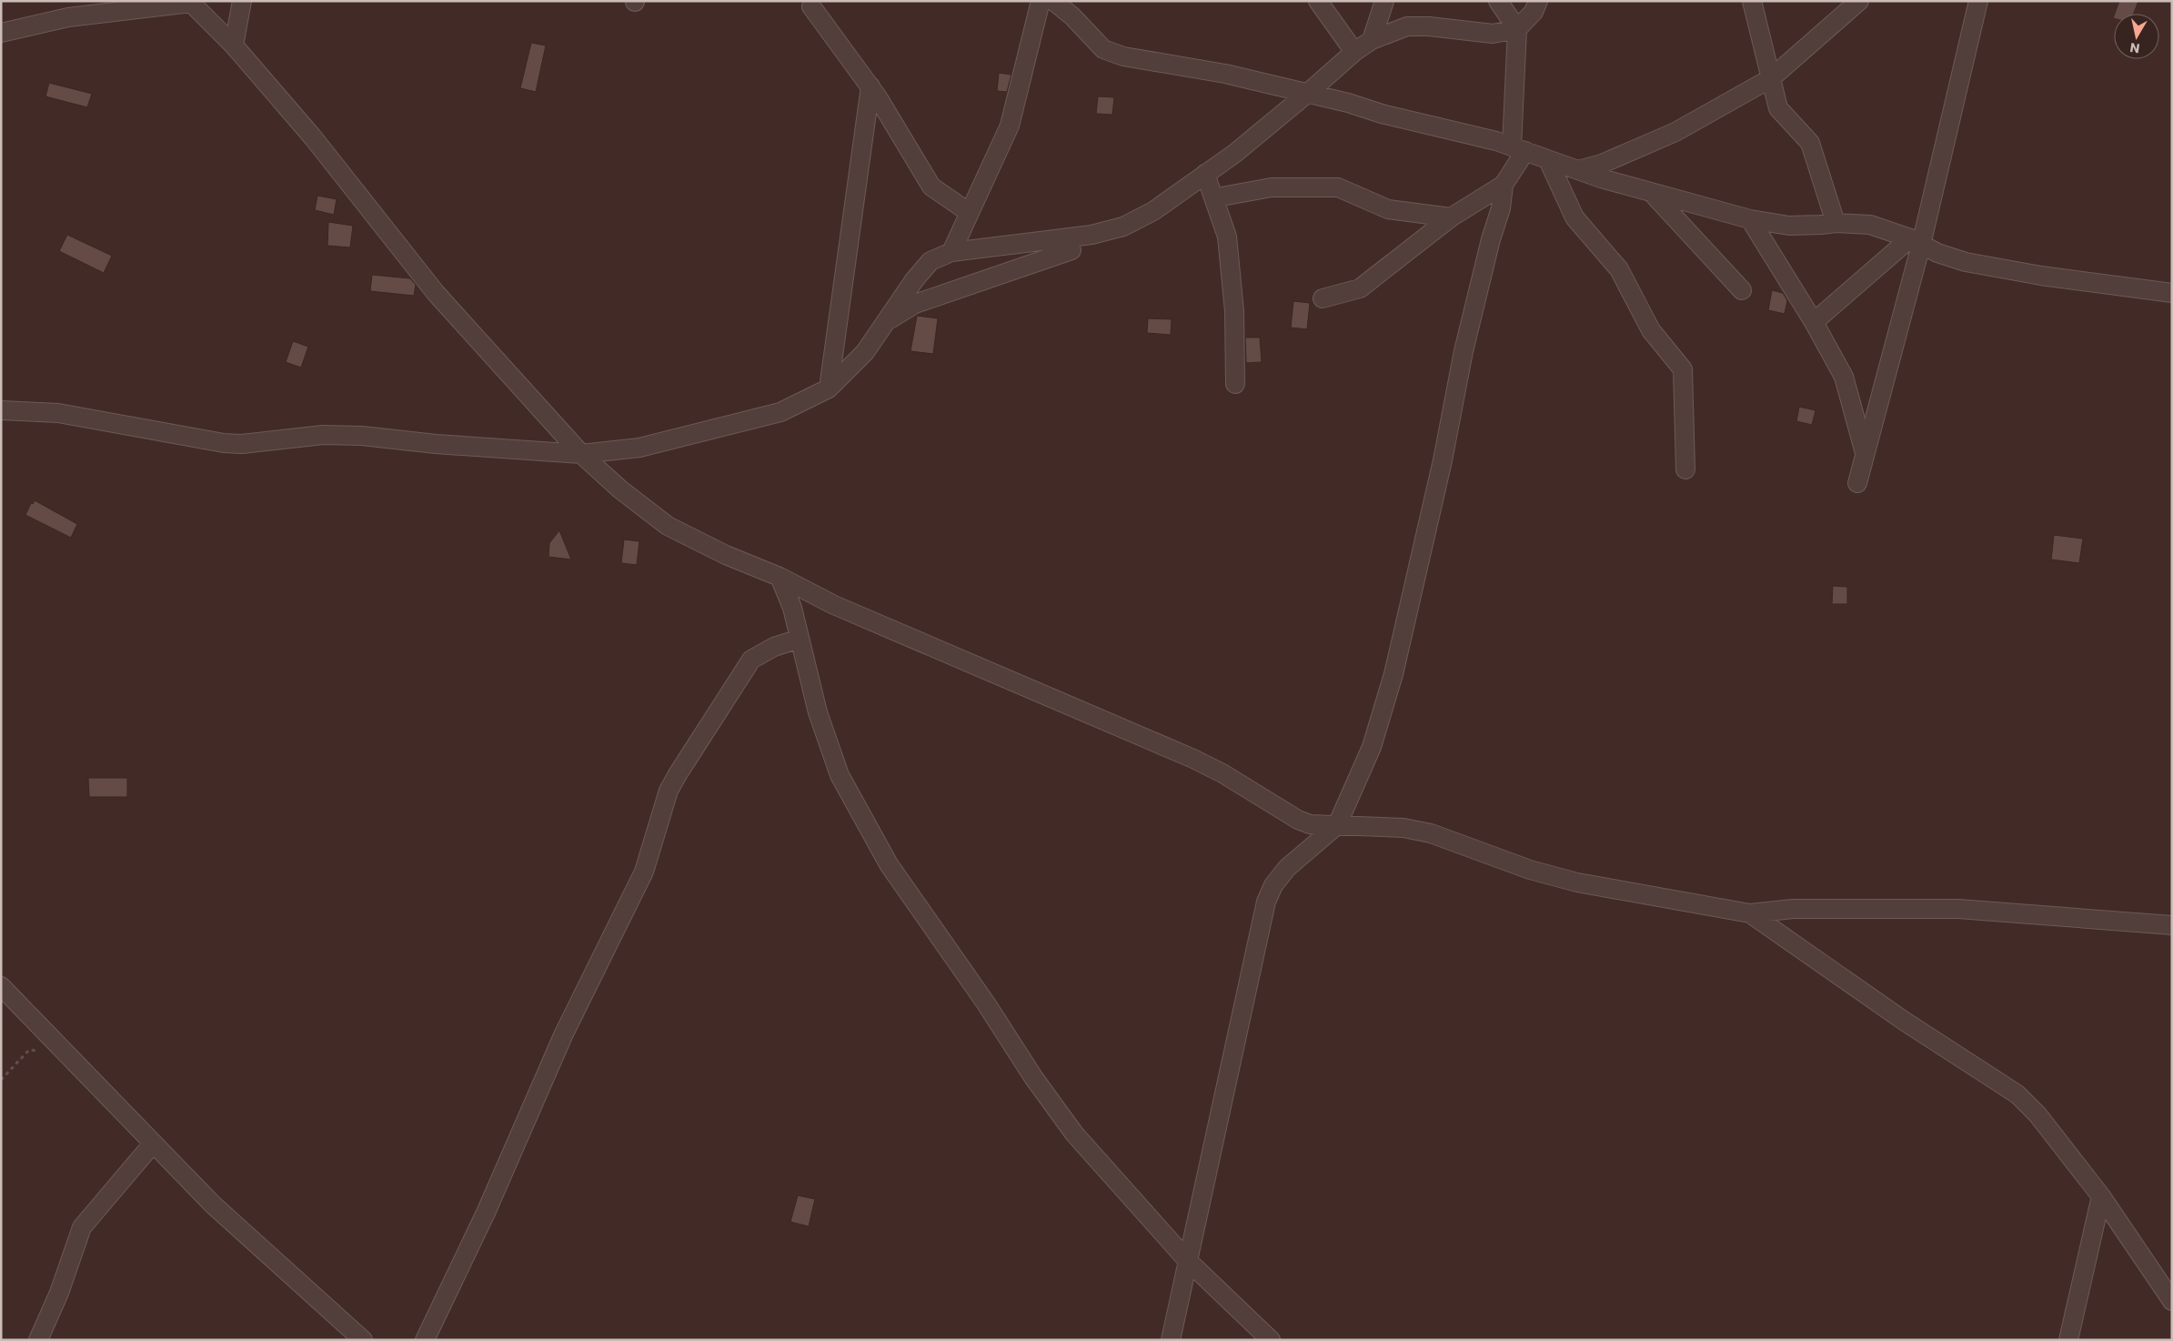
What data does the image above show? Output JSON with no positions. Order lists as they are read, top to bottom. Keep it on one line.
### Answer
{"north":"bottom"}
